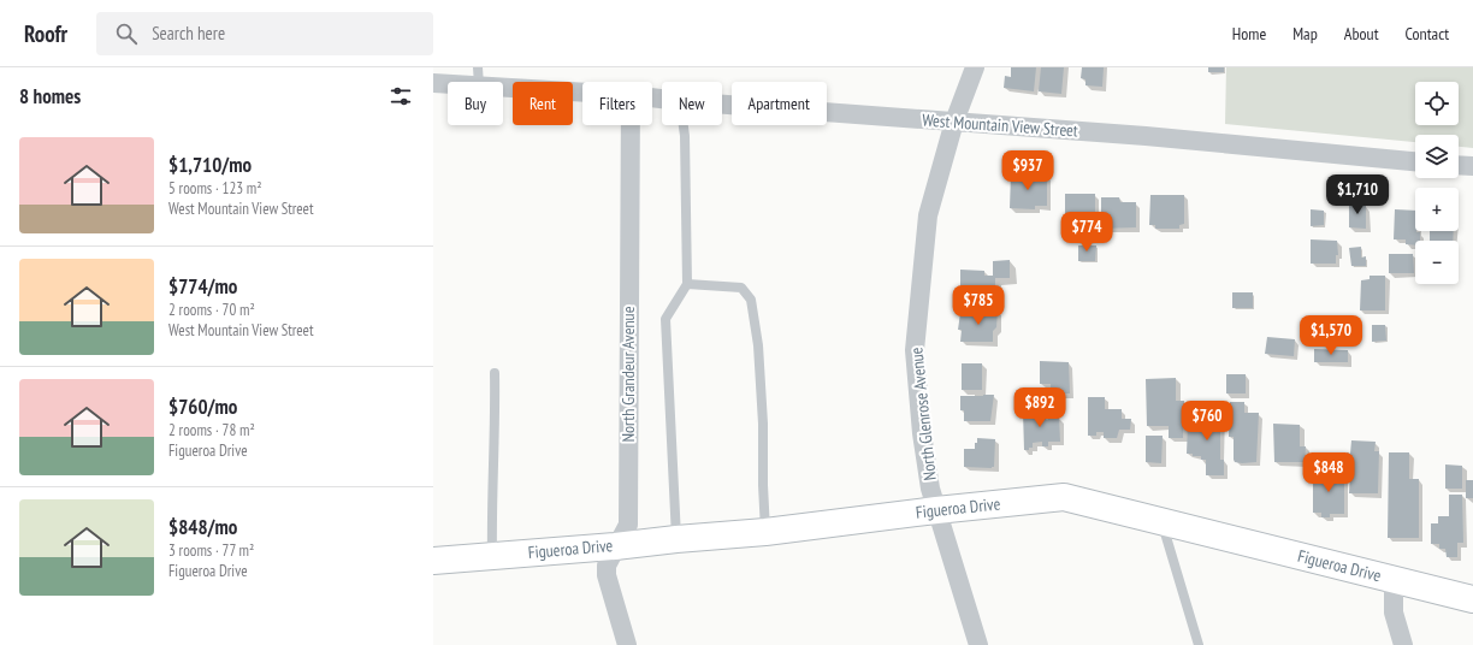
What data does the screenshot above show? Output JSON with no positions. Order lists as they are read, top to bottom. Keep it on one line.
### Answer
{"streets":{"street":["West Mountain View Street","North Grandeur Avenue","North Glenrose Avenue","Figueroa Drive"]},"crossings":[["West Mountain View Street","North Glenrose Avenue"],["North Grandeur Avenue","Figueroa Drive"],["North Glenrose Avenue","Figueroa Drive"]],"page":{"header":"Roofr","search":"Search here","nav":["Home","Map","About","Contact"],"heading":"8 homes","map_buttons":["+","−"],"chip":["Buy","Rent","Filters","New","Apartment"],"list":[{"name":"$1,710/mo","note":"5 rooms · 123 m² · West Mountain View Street"},{"name":"$774/mo","note":"2 rooms · 70 m² · West Mountain View Street"},{"name":"$760/mo","note":"2 rooms · 78 m² · Figueroa Drive"},{"name":"$848/mo","note":"3 rooms · 77 m² · Figueroa Drive"}],"price":["$937","$1,710","$774","$785","$1,570","$892","$760","$848"]}}
